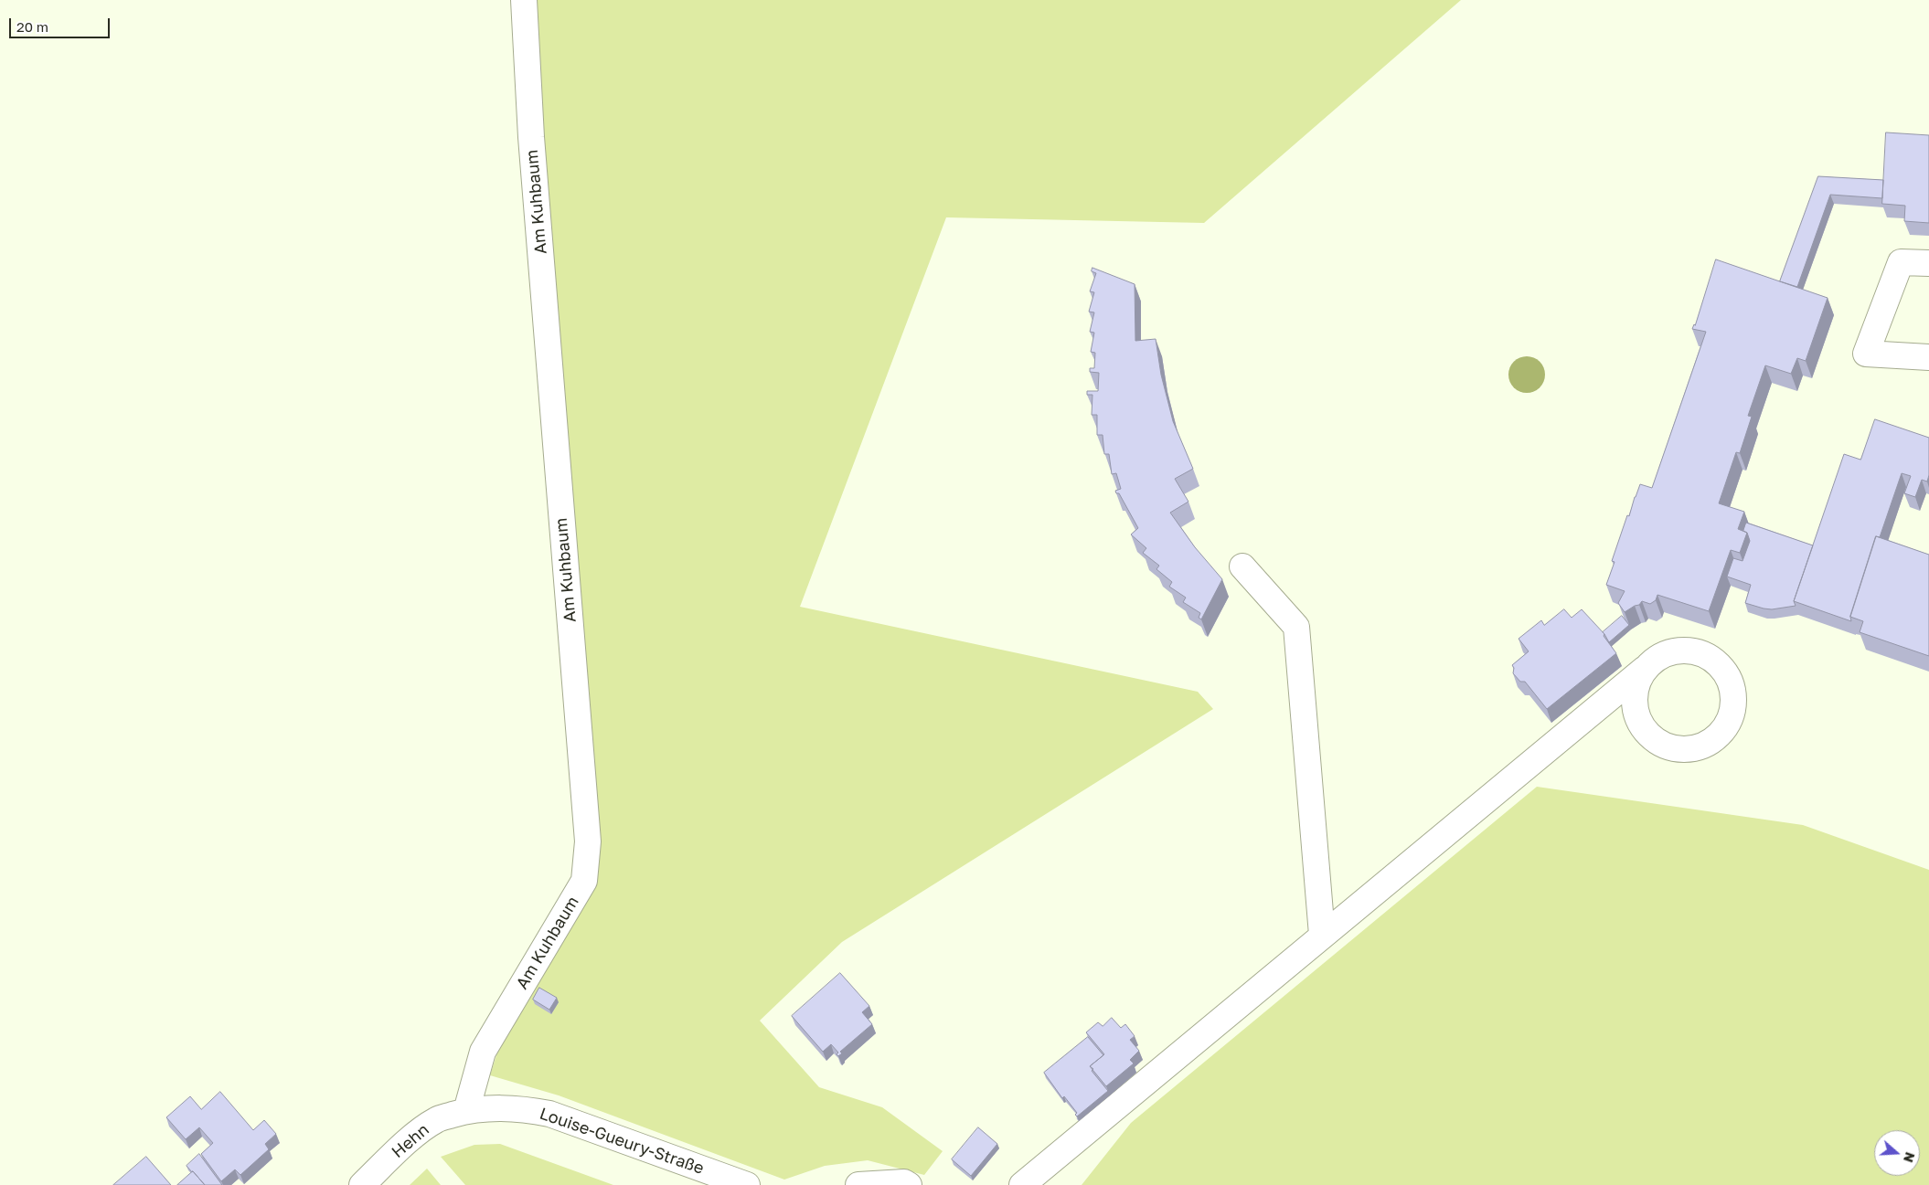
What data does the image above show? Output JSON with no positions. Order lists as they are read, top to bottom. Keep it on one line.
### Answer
{"streets":{"street":["Am Kuhbaum","Hehn","Louise-Gueury-Straße"]},"crossings":[["Am Kuhbaum","Hehn"],["Am Kuhbaum","Louise-Gueury-Straße"],["Hehn","Louise-Gueury-Straße"]],"scale_bar":"20 m","north":"right"}
